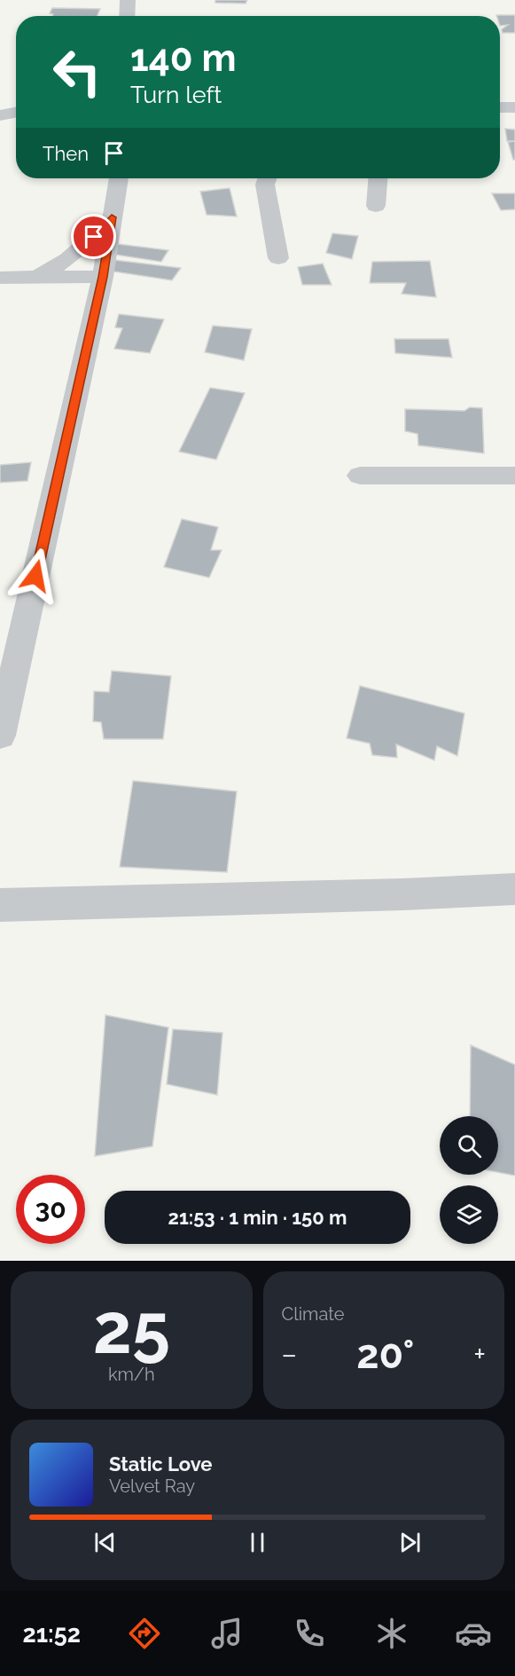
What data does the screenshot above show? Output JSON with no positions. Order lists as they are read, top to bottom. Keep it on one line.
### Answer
{"page":{"turn":["140 m","Turn left"],"then":"Then","limit":"30","trip":"21:53 · 1 min · 150 m","tile":[["25","km/h"],"Climate"],"heat":["−","20°","+"],"song":["Static Love","Velvet Ray"],"tabs":"21:52"}}
